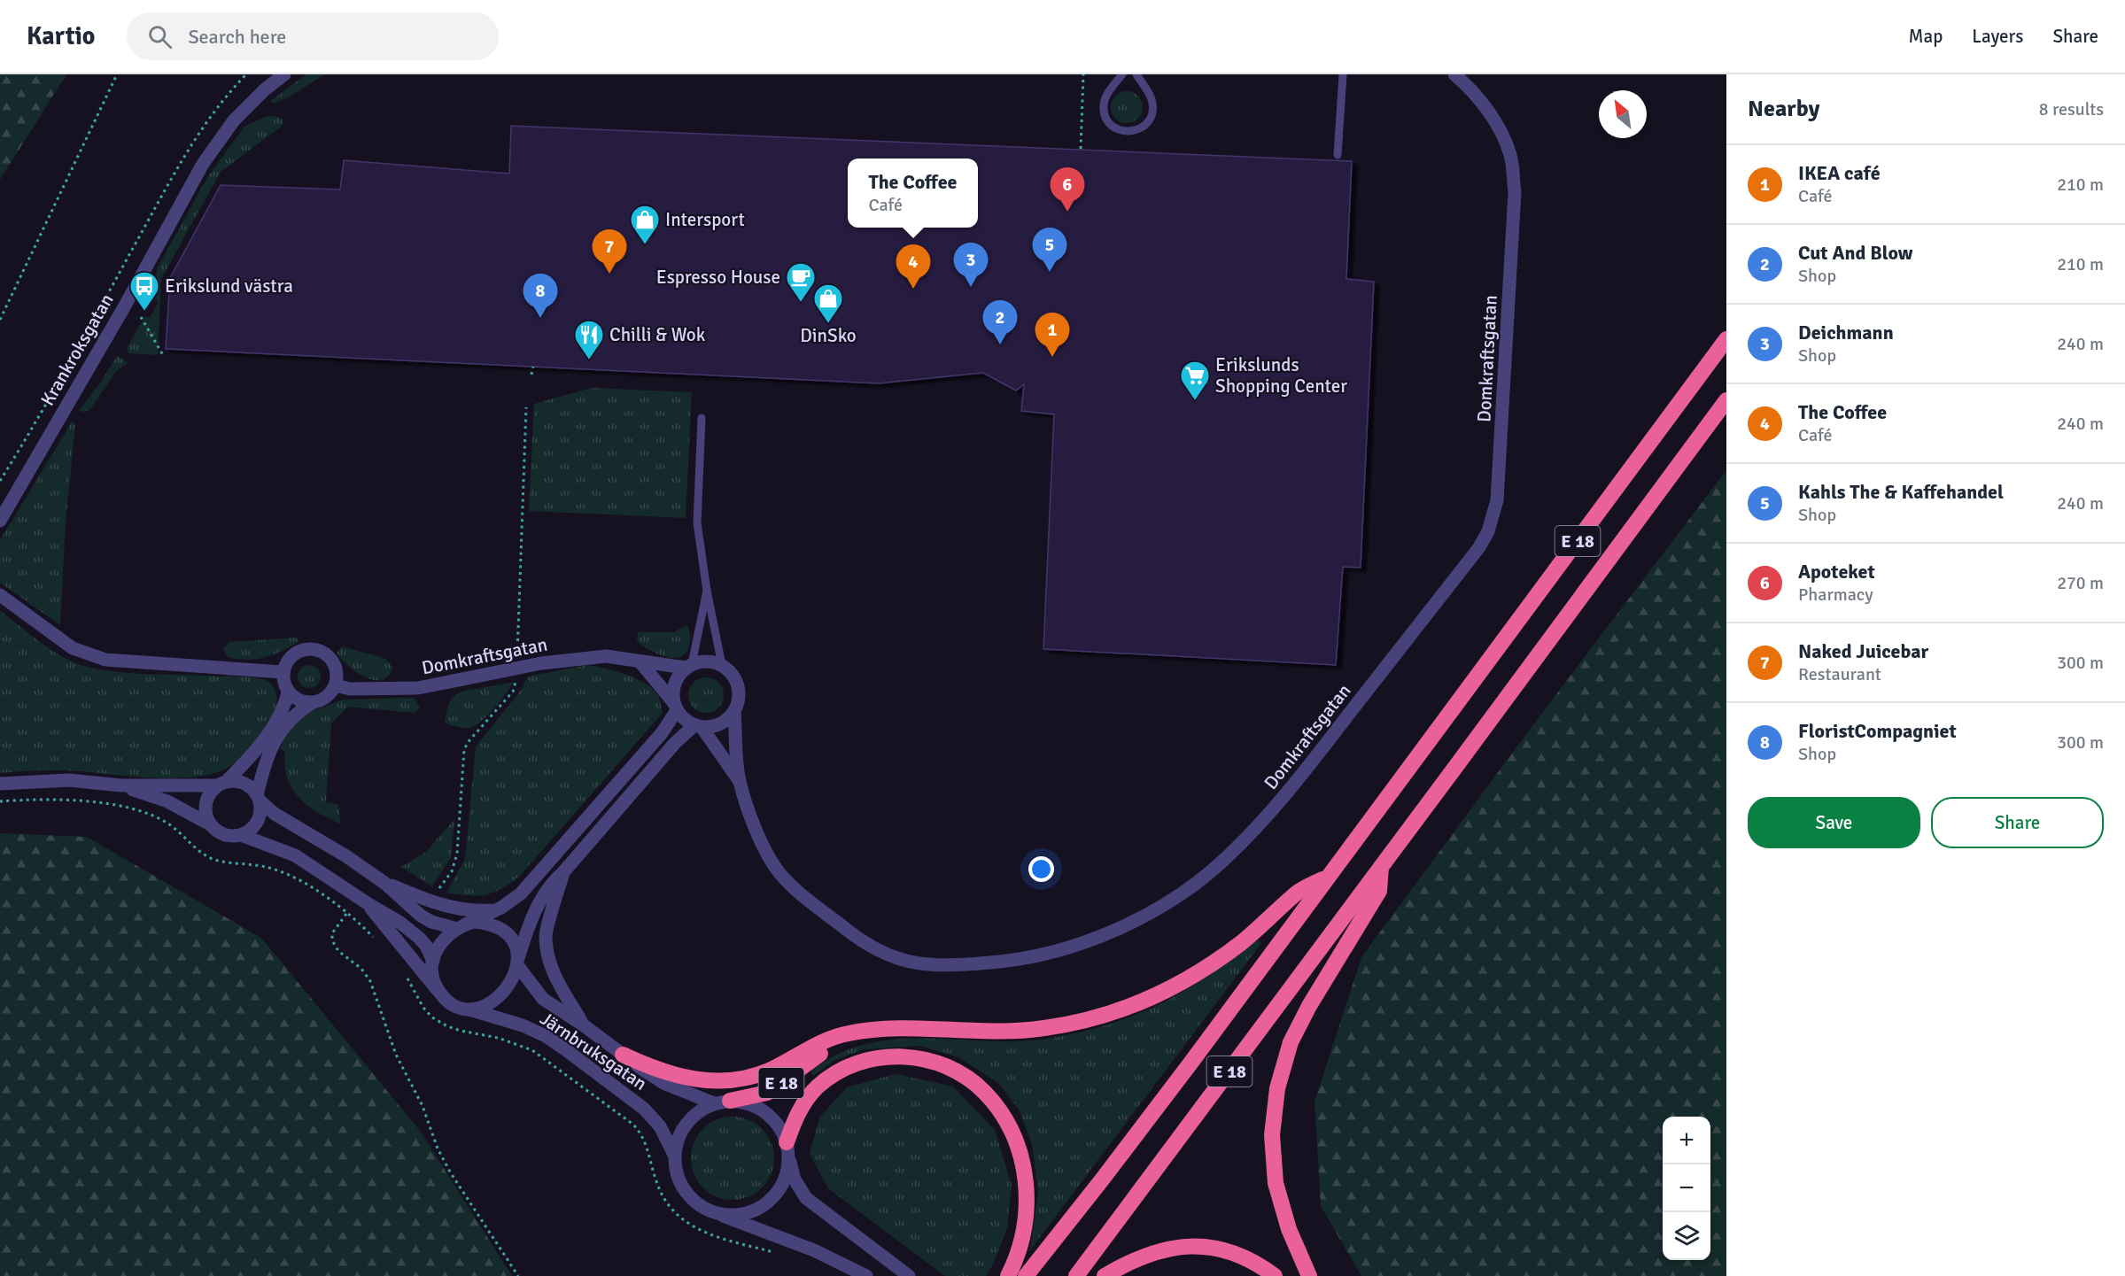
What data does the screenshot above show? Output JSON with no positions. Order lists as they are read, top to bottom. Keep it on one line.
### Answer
{"streets":{"highway":["E 18"],"street":["Krankroksgatan","Domkraftsgatan","Järnbruksgatan"]},"crossings":[["E 18","Järnbruksgatan"]],"places":{"shop":["Intersport","DinSko"],"cafe":["Espresso House"],"bus stop":["Erikslund västra"],"restaurant":["Chilli & Wok"],"supermarket":["Erikslunds Shopping Center"]},"north":"top left","page":{"header":"Kartio","search":"Search here","nav":["Map","Layers","Share"],"heading":["Nearby","8 results"],"list":[{"mark":"1","name":"IKEA café","note":"Café","value":"210 m"},{"mark":"2","name":"Cut And Blow","note":"Shop","value":"210 m"},{"mark":"3","name":"Deichmann","note":"Shop","value":"240 m"},{"mark":"4","name":"The Coffee","note":"Café","value":"240 m"},{"mark":"5","name":"Kahls The & Kaffehandel","note":"Shop","value":"240 m"},{"mark":"6","name":"Apoteket","note":"Pharmacy","value":"270 m"},{"mark":"7","name":"Naked Juicebar","note":"Restaurant","value":"300 m"},{"mark":"8","name":"FloristCompagniet","note":"Shop","value":"300 m"}],"popup":["The Coffee","Café"],"pins":["6","5","7","3","4","8","2","1"],"buttons":["Save","Share"],"map_buttons":["+","−"]}}
